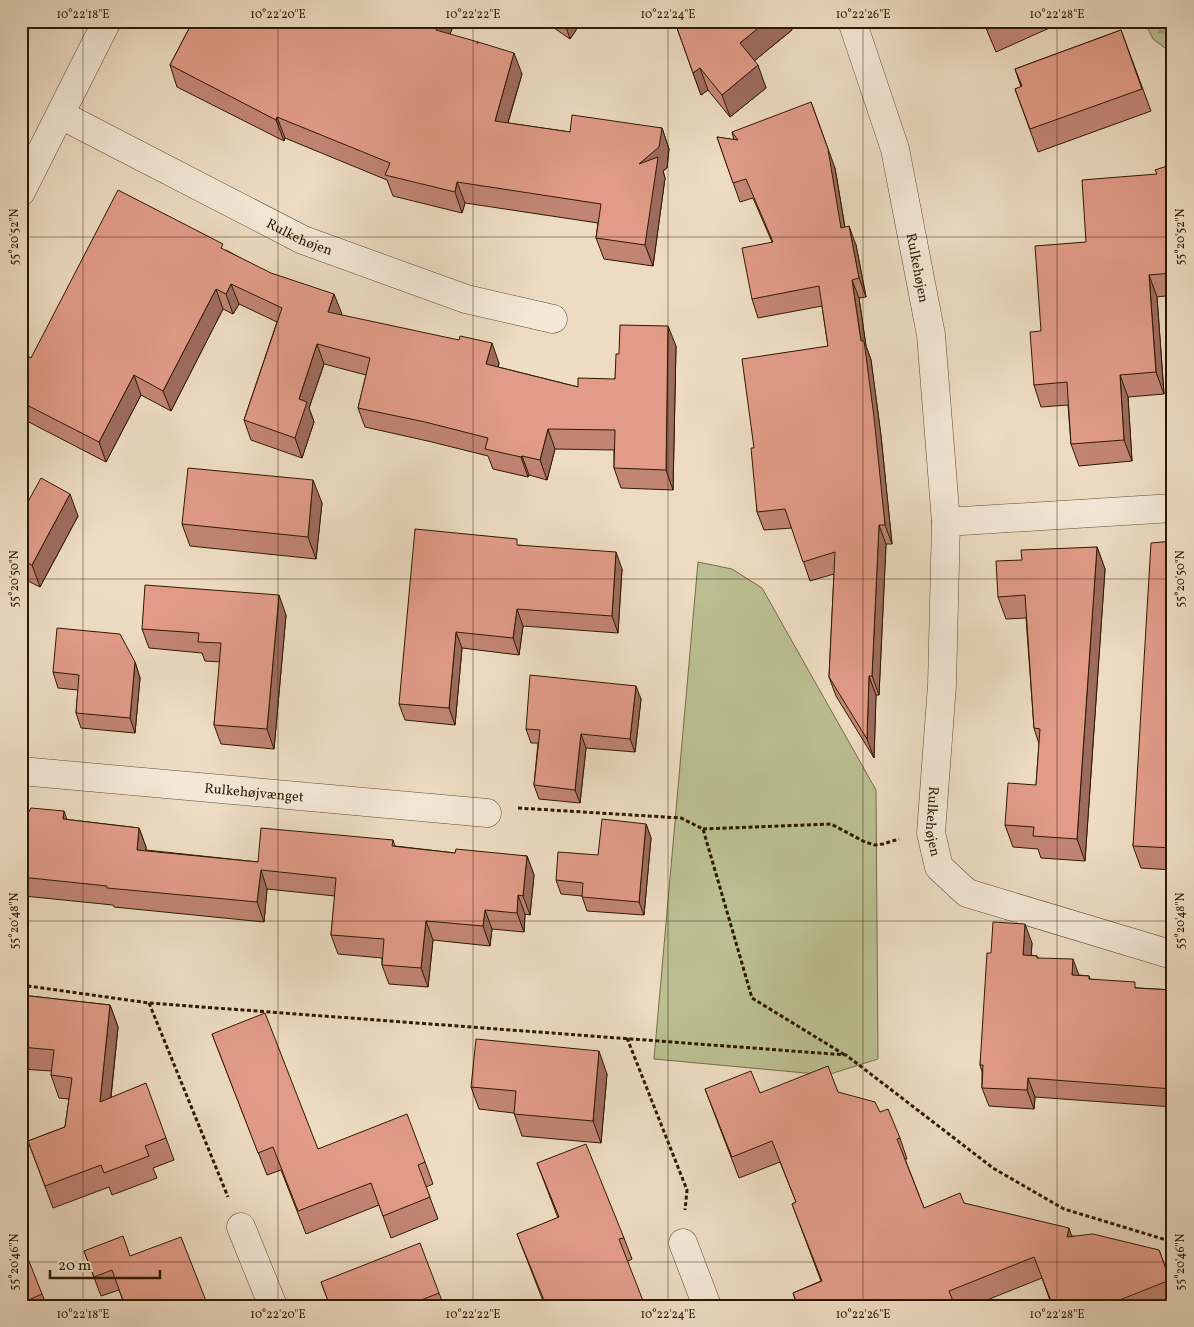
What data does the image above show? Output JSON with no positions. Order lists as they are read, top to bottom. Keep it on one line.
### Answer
{"streets":{"street":["Rulkehøjen","Rulkehøjvænget"]},"scale_bar":"20 m","coordinates":["10°22'18\"E","10°22'20\"E","10°22'22\"E","10°22'24\"E","10°22'26\"E","10°22'28\"E","55°20'52\"N","55°20'50\"N","55°20'48\"N","55°20'46\"N"]}
